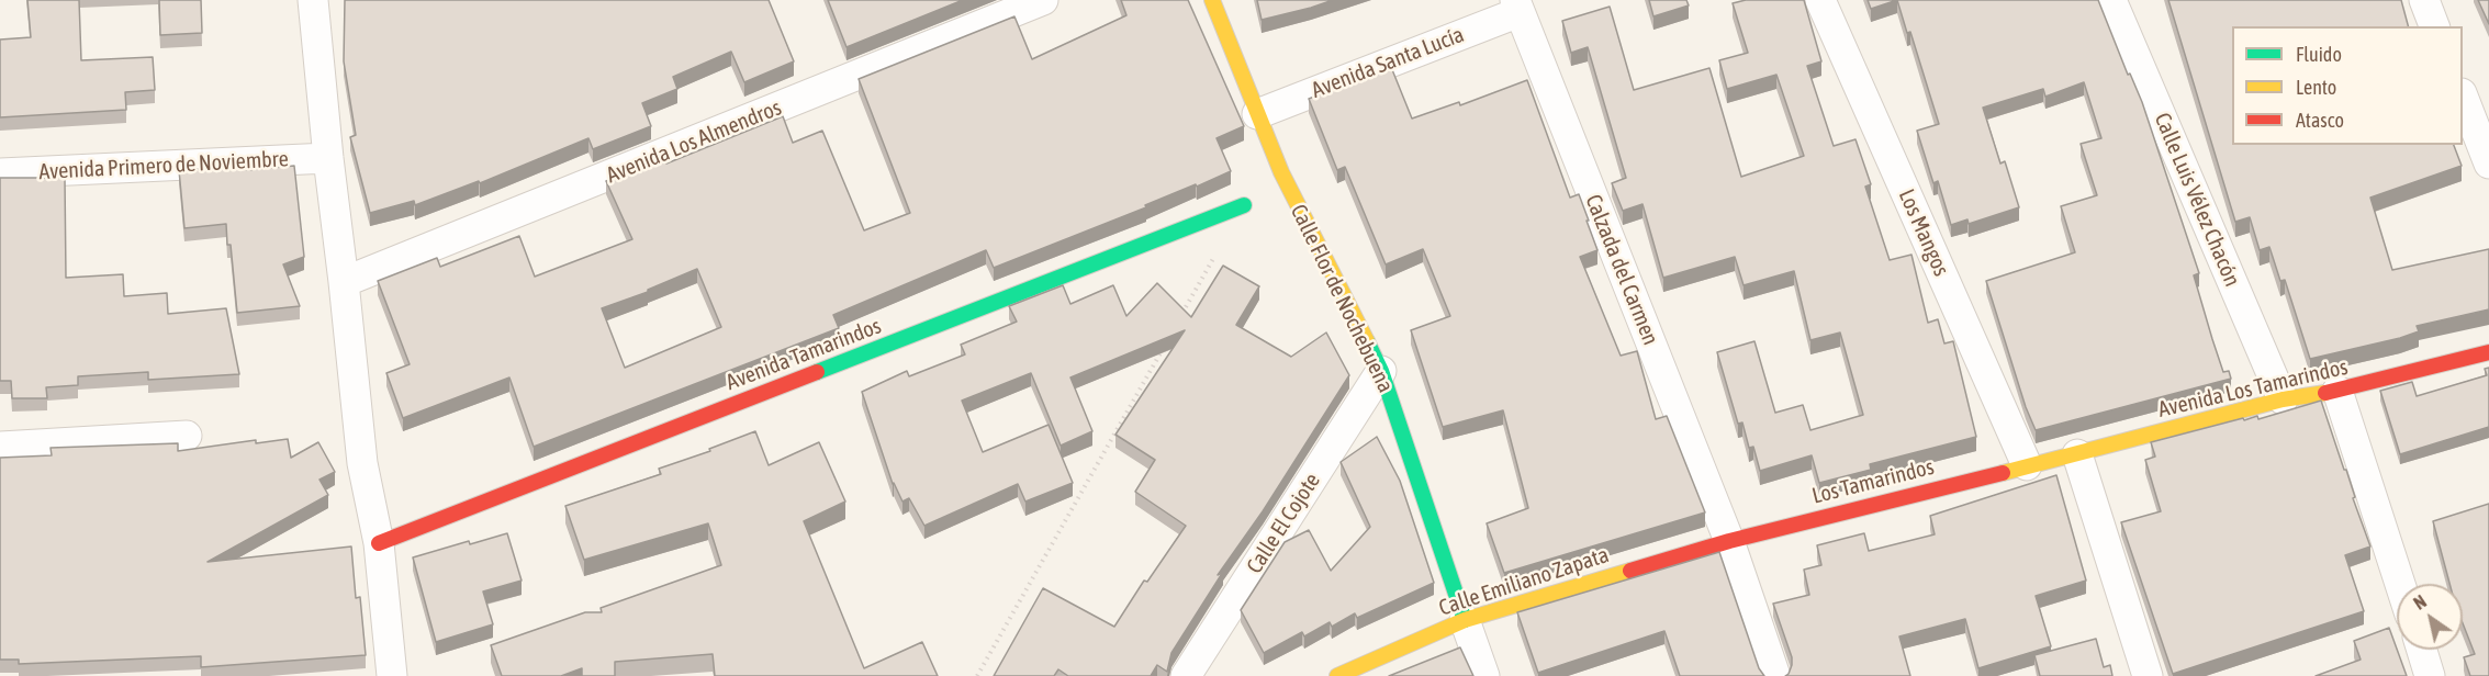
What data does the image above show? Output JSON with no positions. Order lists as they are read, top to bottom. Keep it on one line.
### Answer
{"streets":{"street":["Avenida Santa Lucía","Avenida Los Almendros","Avenida Primero de Noviembre","Calle Luis Vélez Chacón","Los Mangos","Calzada del Carmen","Calle Flor de Nochebuena","Avenida Tamarindos","Avenida Los Tamarindos","Los Tamarindos","Calle El Cojote","Calle Emiliano Zapata"]},"crossings":[["Avenida Santa Lucía","Calzada del Carmen"],["Avenida Santa Lucía","Calle Flor de Nochebuena"],["Calle Luis Vélez Chacón","Avenida Los Tamarindos"],["Los Mangos","Avenida Los Tamarindos"],["Los Mangos","Los Tamarindos"],["Calzada del Carmen","Los Tamarindos"],["Calzada del Carmen","Calle Emiliano Zapata"],["Calle Flor de Nochebuena","Calle El Cojote"],["Calle Flor de Nochebuena","Calle Emiliano Zapata"],["Avenida Los Tamarindos","Los Tamarindos"],["Los Tamarindos","Calle Emiliano Zapata"]],"legend":["Fluido","Lento","Atasco"],"north":"top left"}
